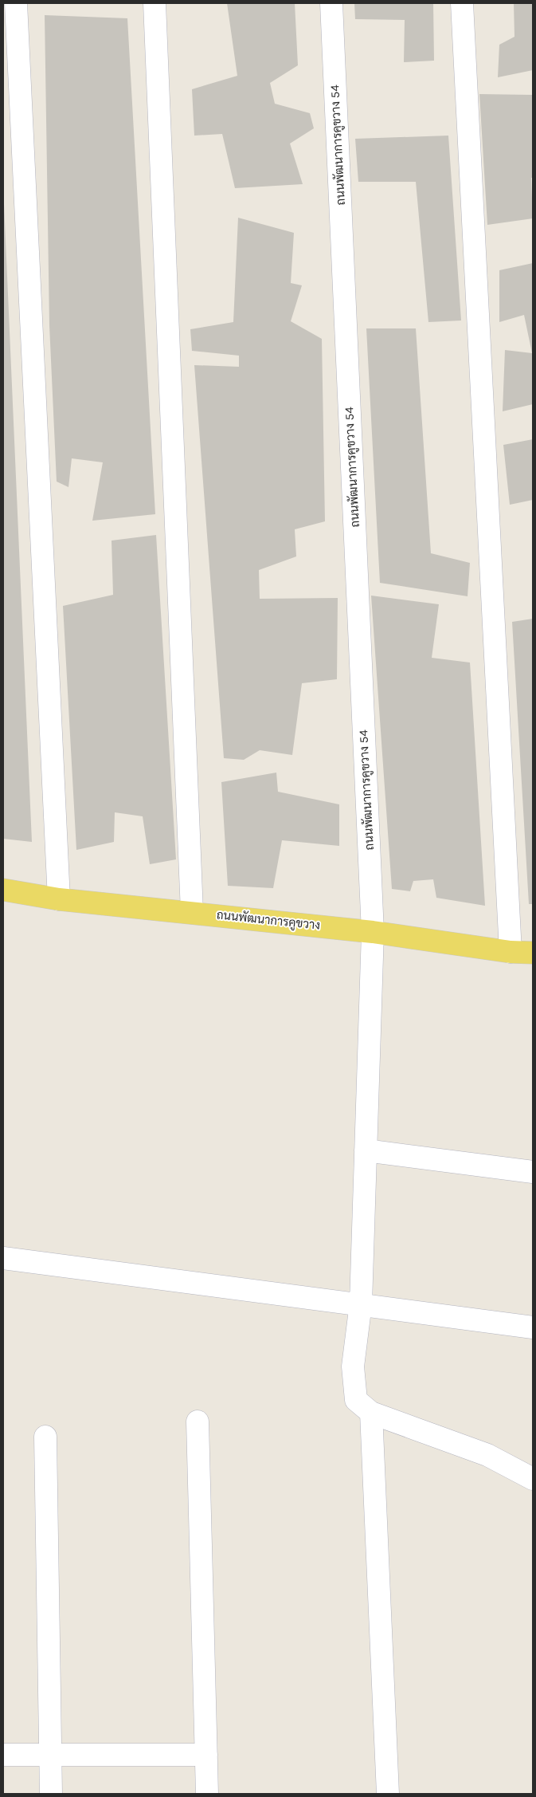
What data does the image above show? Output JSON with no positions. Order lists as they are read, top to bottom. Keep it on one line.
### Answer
{"streets":{"main road":["ถนนพัฒนาการคูขวาง"],"street":["ถนนพัฒนาการคูขวาง 54"]},"crossings":[["ถนนพัฒนาการคูขวาง 54","ถนนพัฒนาการคูขวาง"]]}
